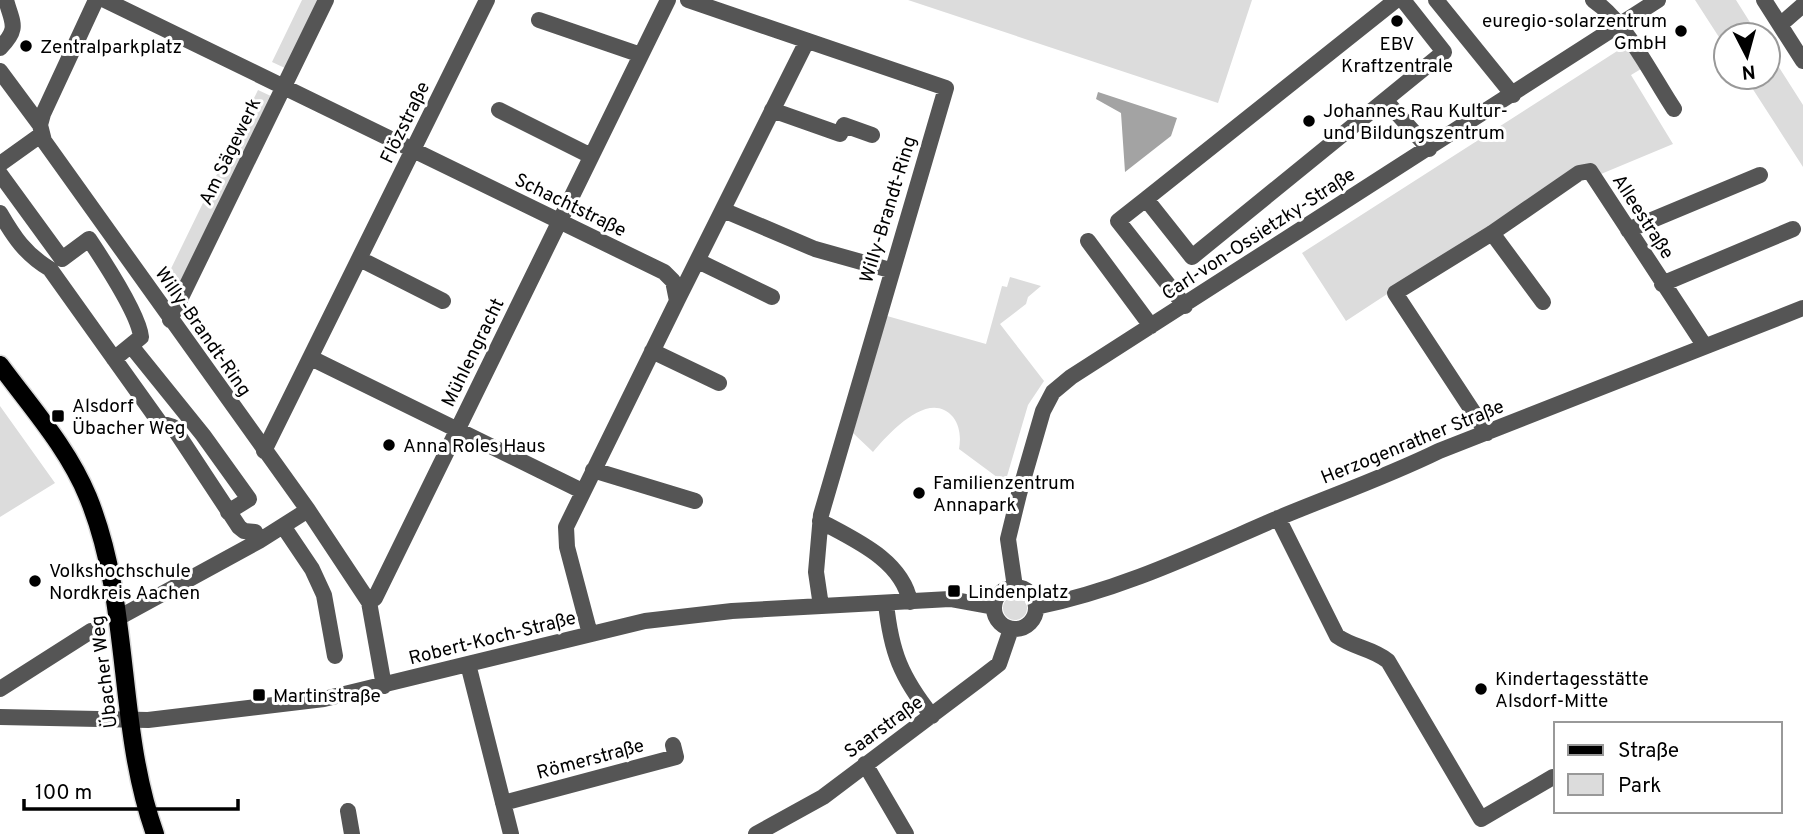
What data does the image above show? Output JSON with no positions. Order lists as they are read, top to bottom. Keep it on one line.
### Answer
{"streets":{"main road":["Übacher Weg"],"street":["Flözstraße","Am Sägewerk","Schachtstraße","Willy-Brandt-Ring","Alleestraße","Carl-von-Ossietzky-Straße","Mühlengracht","Herzogenrather Straße","Robert-Koch-Straße","Saarstraße","Römerstraße"]},"crossings":[["Flözstraße","Schachtstraße"],["Flözstraße","Willy-Brandt-Ring"],["Am Sägewerk","Schachtstraße"],["Am Sägewerk","Willy-Brandt-Ring"],["Schachtstraße","Mühlengracht"],["Willy-Brandt-Ring","Mühlengracht"],["Willy-Brandt-Ring","Robert-Koch-Straße"],["Alleestraße","Herzogenrather Straße"],["Carl-von-Ossietzky-Straße","Herzogenrather Straße"],["Carl-von-Ossietzky-Straße","Robert-Koch-Straße"],["Carl-von-Ossietzky-Straße","Saarstraße"],["Herzogenrather Straße","Robert-Koch-Straße"],["Herzogenrather Straße","Saarstraße"],["Robert-Koch-Straße","Übacher Weg"],["Robert-Koch-Straße","Saarstraße"]],"places":{"other":["EBV Kraftzentrale","euregio-solarzentrum GmbH","Zentralparkplatz","Johannes Rau Kultur- und Bildungszentrum","Anna Roles Haus","Familienzentrum Annapark","Volkshochschule Nordkreis Aachen","Kindertagesstätte Alsdorf-Mitte"],"transit":["Alsdorf Übacher Weg","Lindenplatz","Martinstraße"]},"legend":["Straße","Park"],"scale_bar":"100 m","north":"bottom"}
